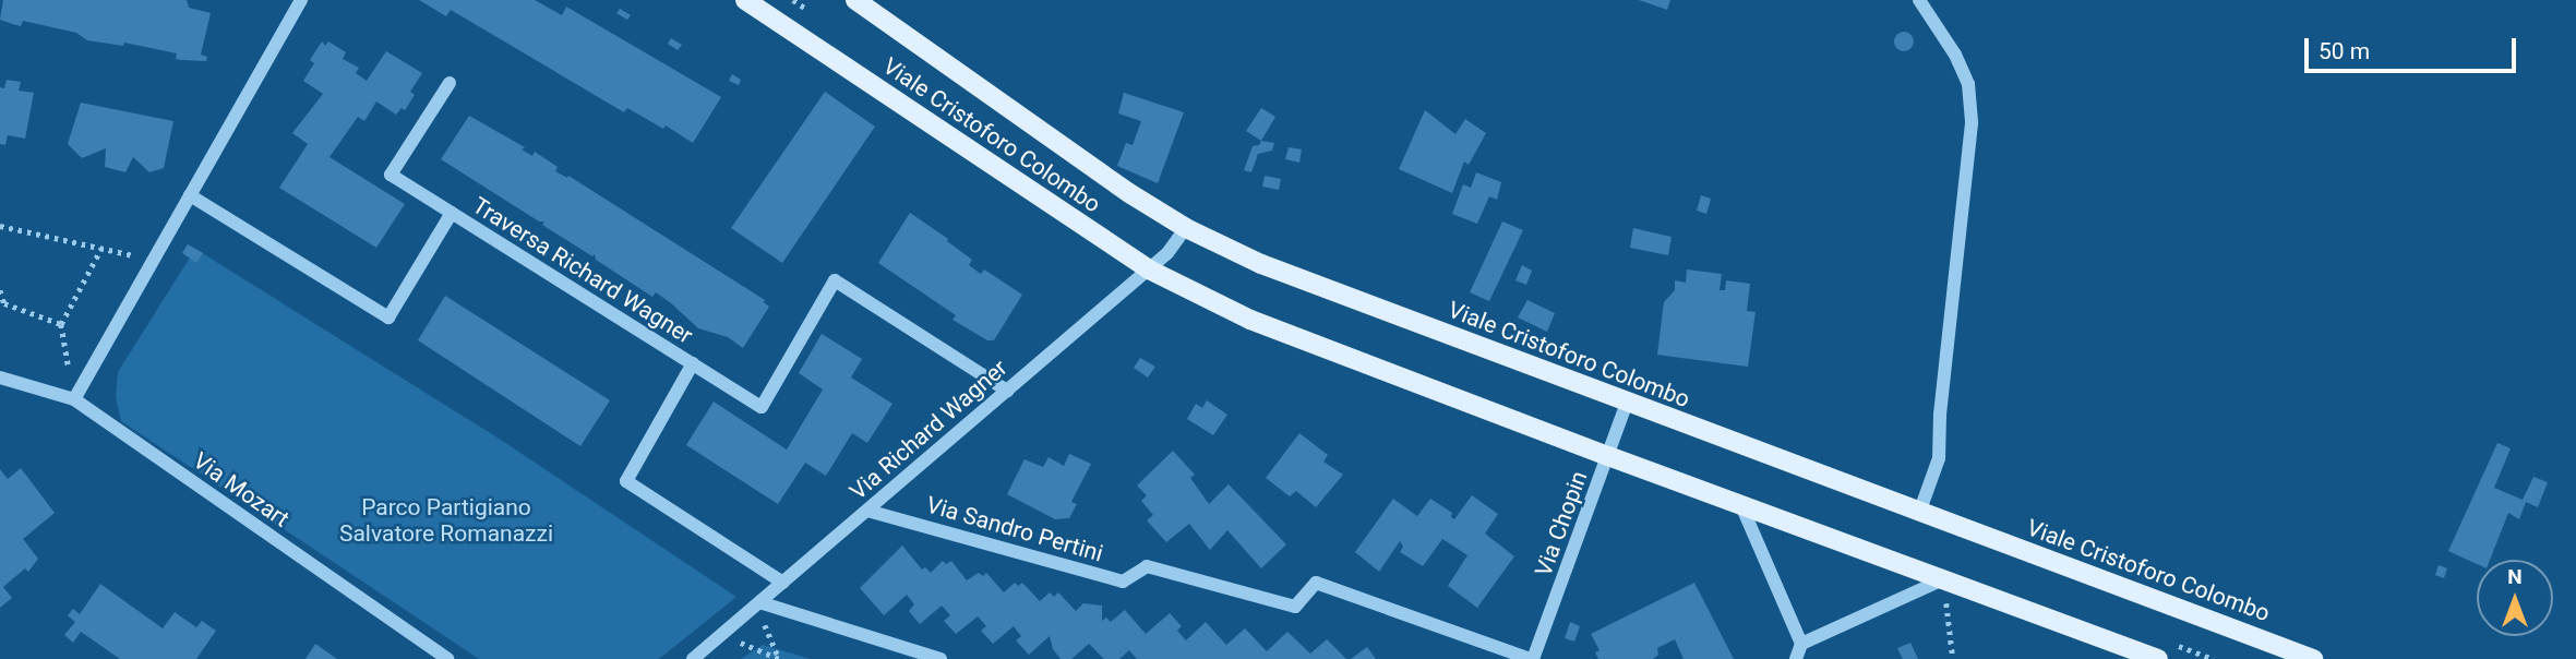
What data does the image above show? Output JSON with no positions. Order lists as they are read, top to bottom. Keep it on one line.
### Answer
{"streets":{"main road":["Viale Cristoforo Colombo"],"street":["Traversa Richard Wagner","Via Richard Wagner","Via Mozart","Via Chopin","Via Sandro Pertini"]},"crossings":[["Viale Cristoforo Colombo","Via Richard Wagner"],["Viale Cristoforo Colombo","Via Chopin"],["Traversa Richard Wagner","Via Richard Wagner"],["Via Richard Wagner","Via Sandro Pertini"],["Via Chopin","Via Sandro Pertini"]],"parks":["Parco Partigiano Salvatore Romanazzi"],"scale_bar":"50 m","north":"top"}
